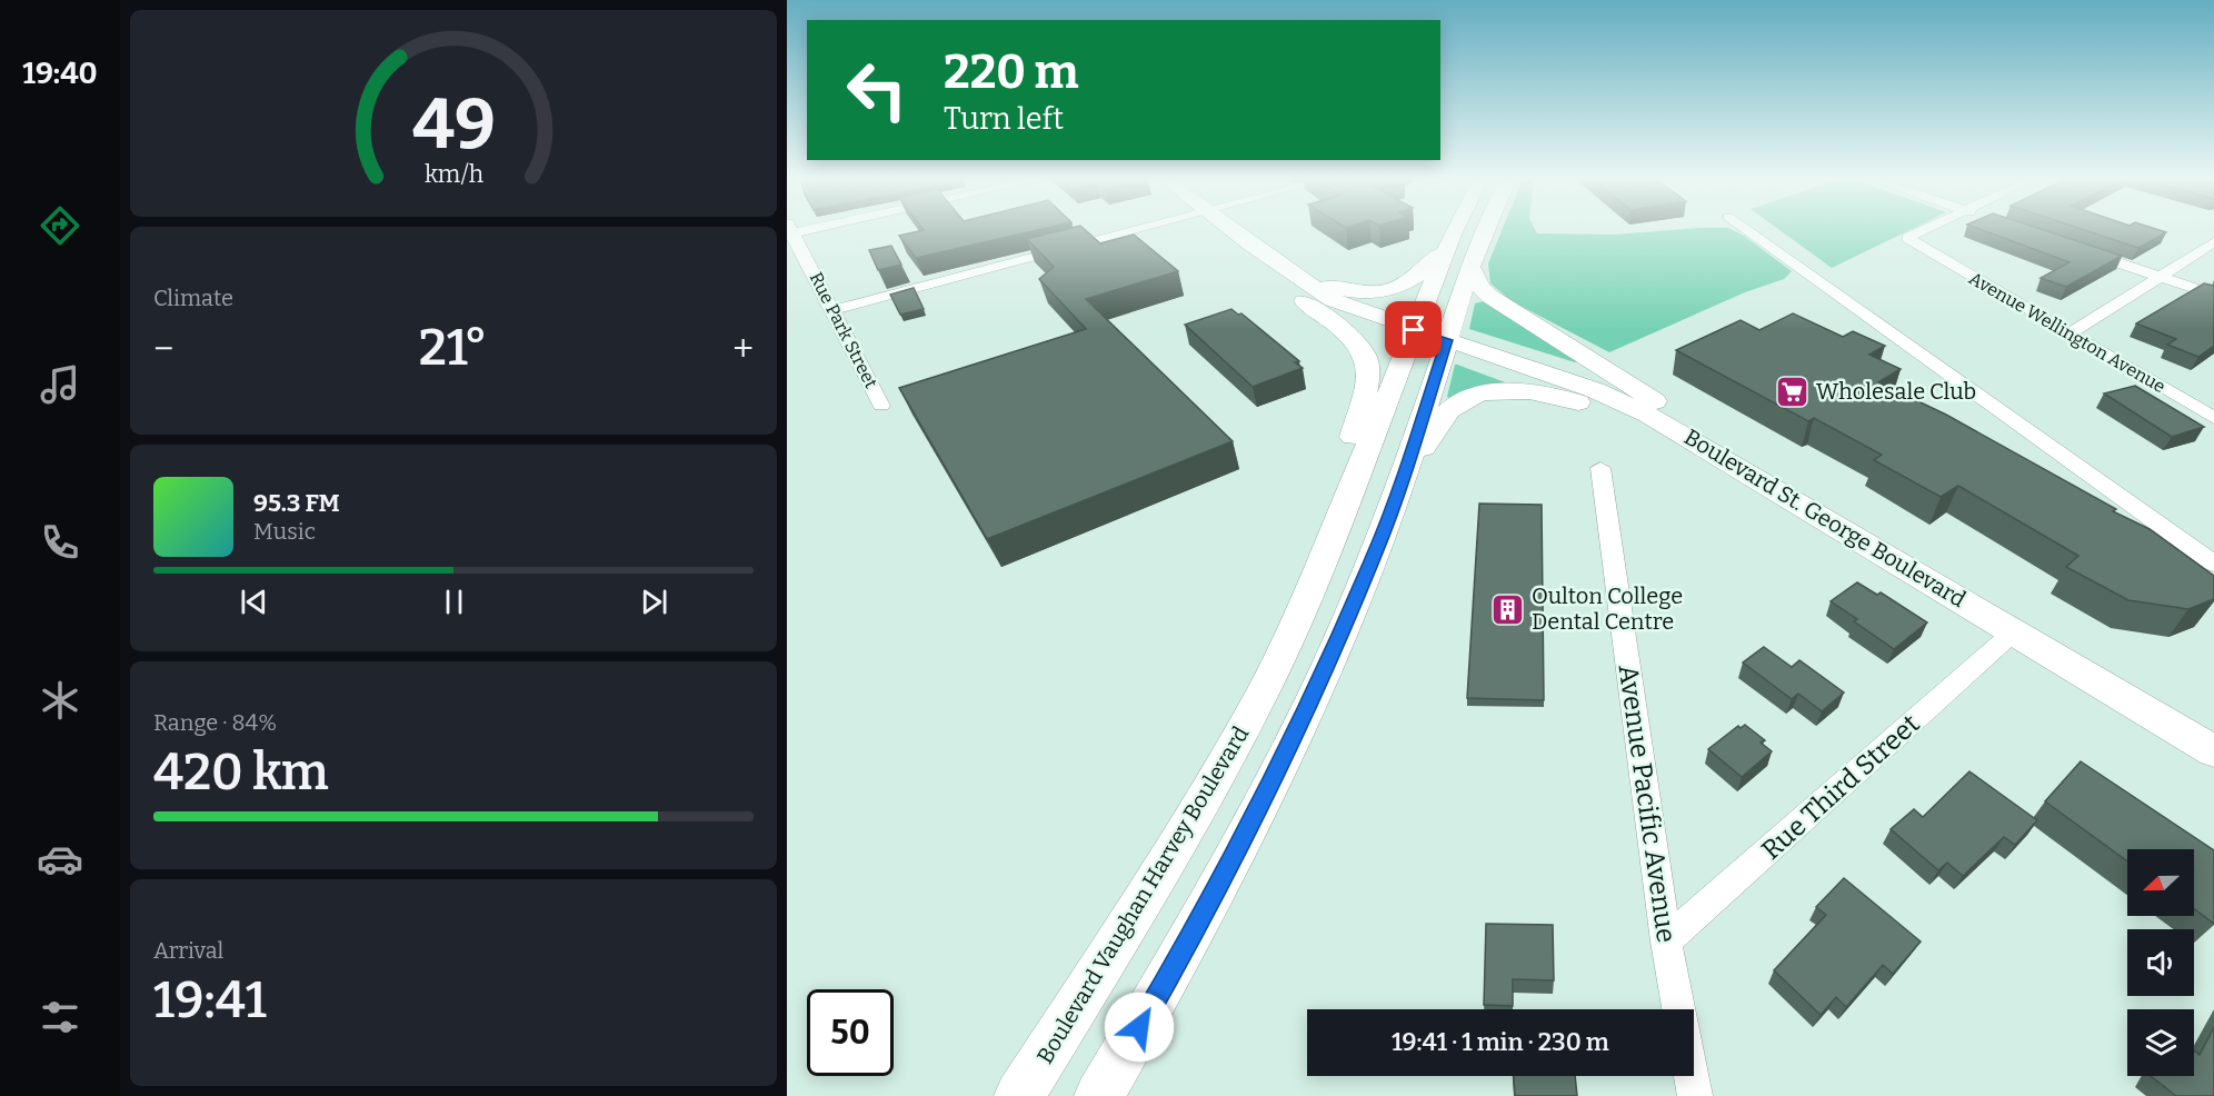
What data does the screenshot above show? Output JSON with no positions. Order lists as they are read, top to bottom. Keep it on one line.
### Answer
{"streets":{"main road":["Boulevard St. George Boulevard","Boulevard Vaughan Harvey Boulevard"],"street":["Rue Park Street","Avenue Wellington Avenue","Rue Third Street","Avenue Pacific Avenue"]},"crossings":[["Boulevard St. George Boulevard","Rue Third Street"],["Boulevard St. George Boulevard","Boulevard Vaughan Harvey Boulevard"],["Rue Third Street","Avenue Pacific Avenue"]],"places":{"supermarket":["Wholesale Club"],"building":["Oulton College Dental Centre"]},"north":"left","page":{"tabs":"19:40","turn":["220 m","Turn left"],"tile":["Climate",["Range · 84%","420 km"],["Arrival","19:41"]],"heat":["−","21°","+"],"song":["95.3 FM","Music"],"limit":"50","trip":"19:41 · 1 min · 230 m","gauge":["49","km/h"]}}
